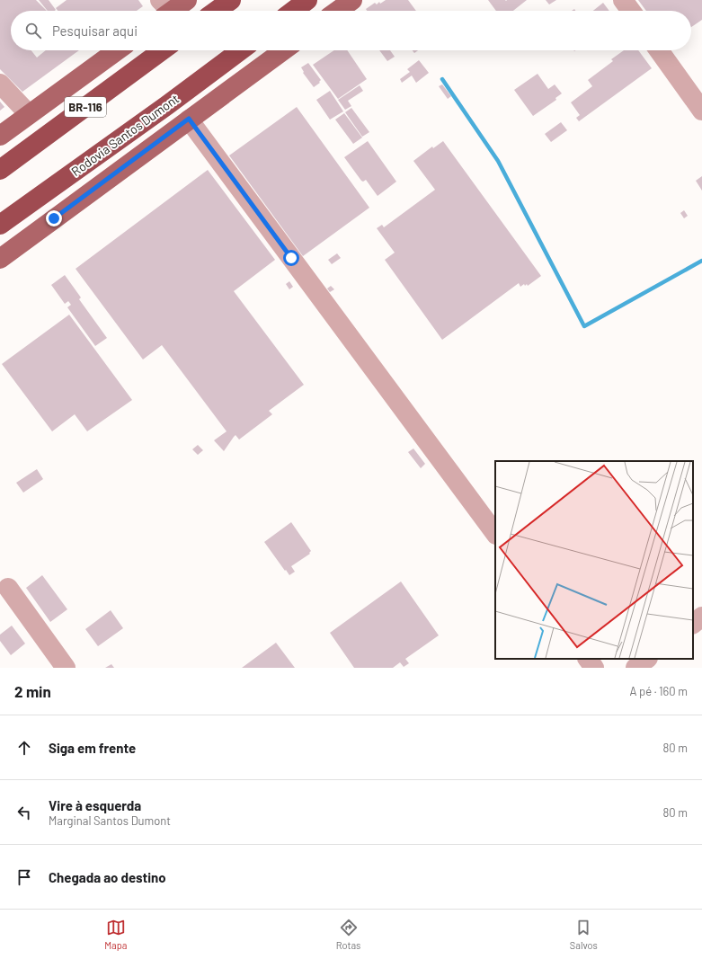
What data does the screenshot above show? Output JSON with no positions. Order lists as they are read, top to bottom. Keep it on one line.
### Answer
{"streets":{"highway":["BR-116","Rodovia Santos Dumont"]},"page":{"search":"Pesquisar aqui","heading":["2 min","A pé · 160 m"],"list":[["Siga em frente","80 m"],["Vire à esquerda","Marginal Santos Dumont","80 m"],"Chegada ao destino"],"nav":["Mapa","Rotas","Salvos"]}}
